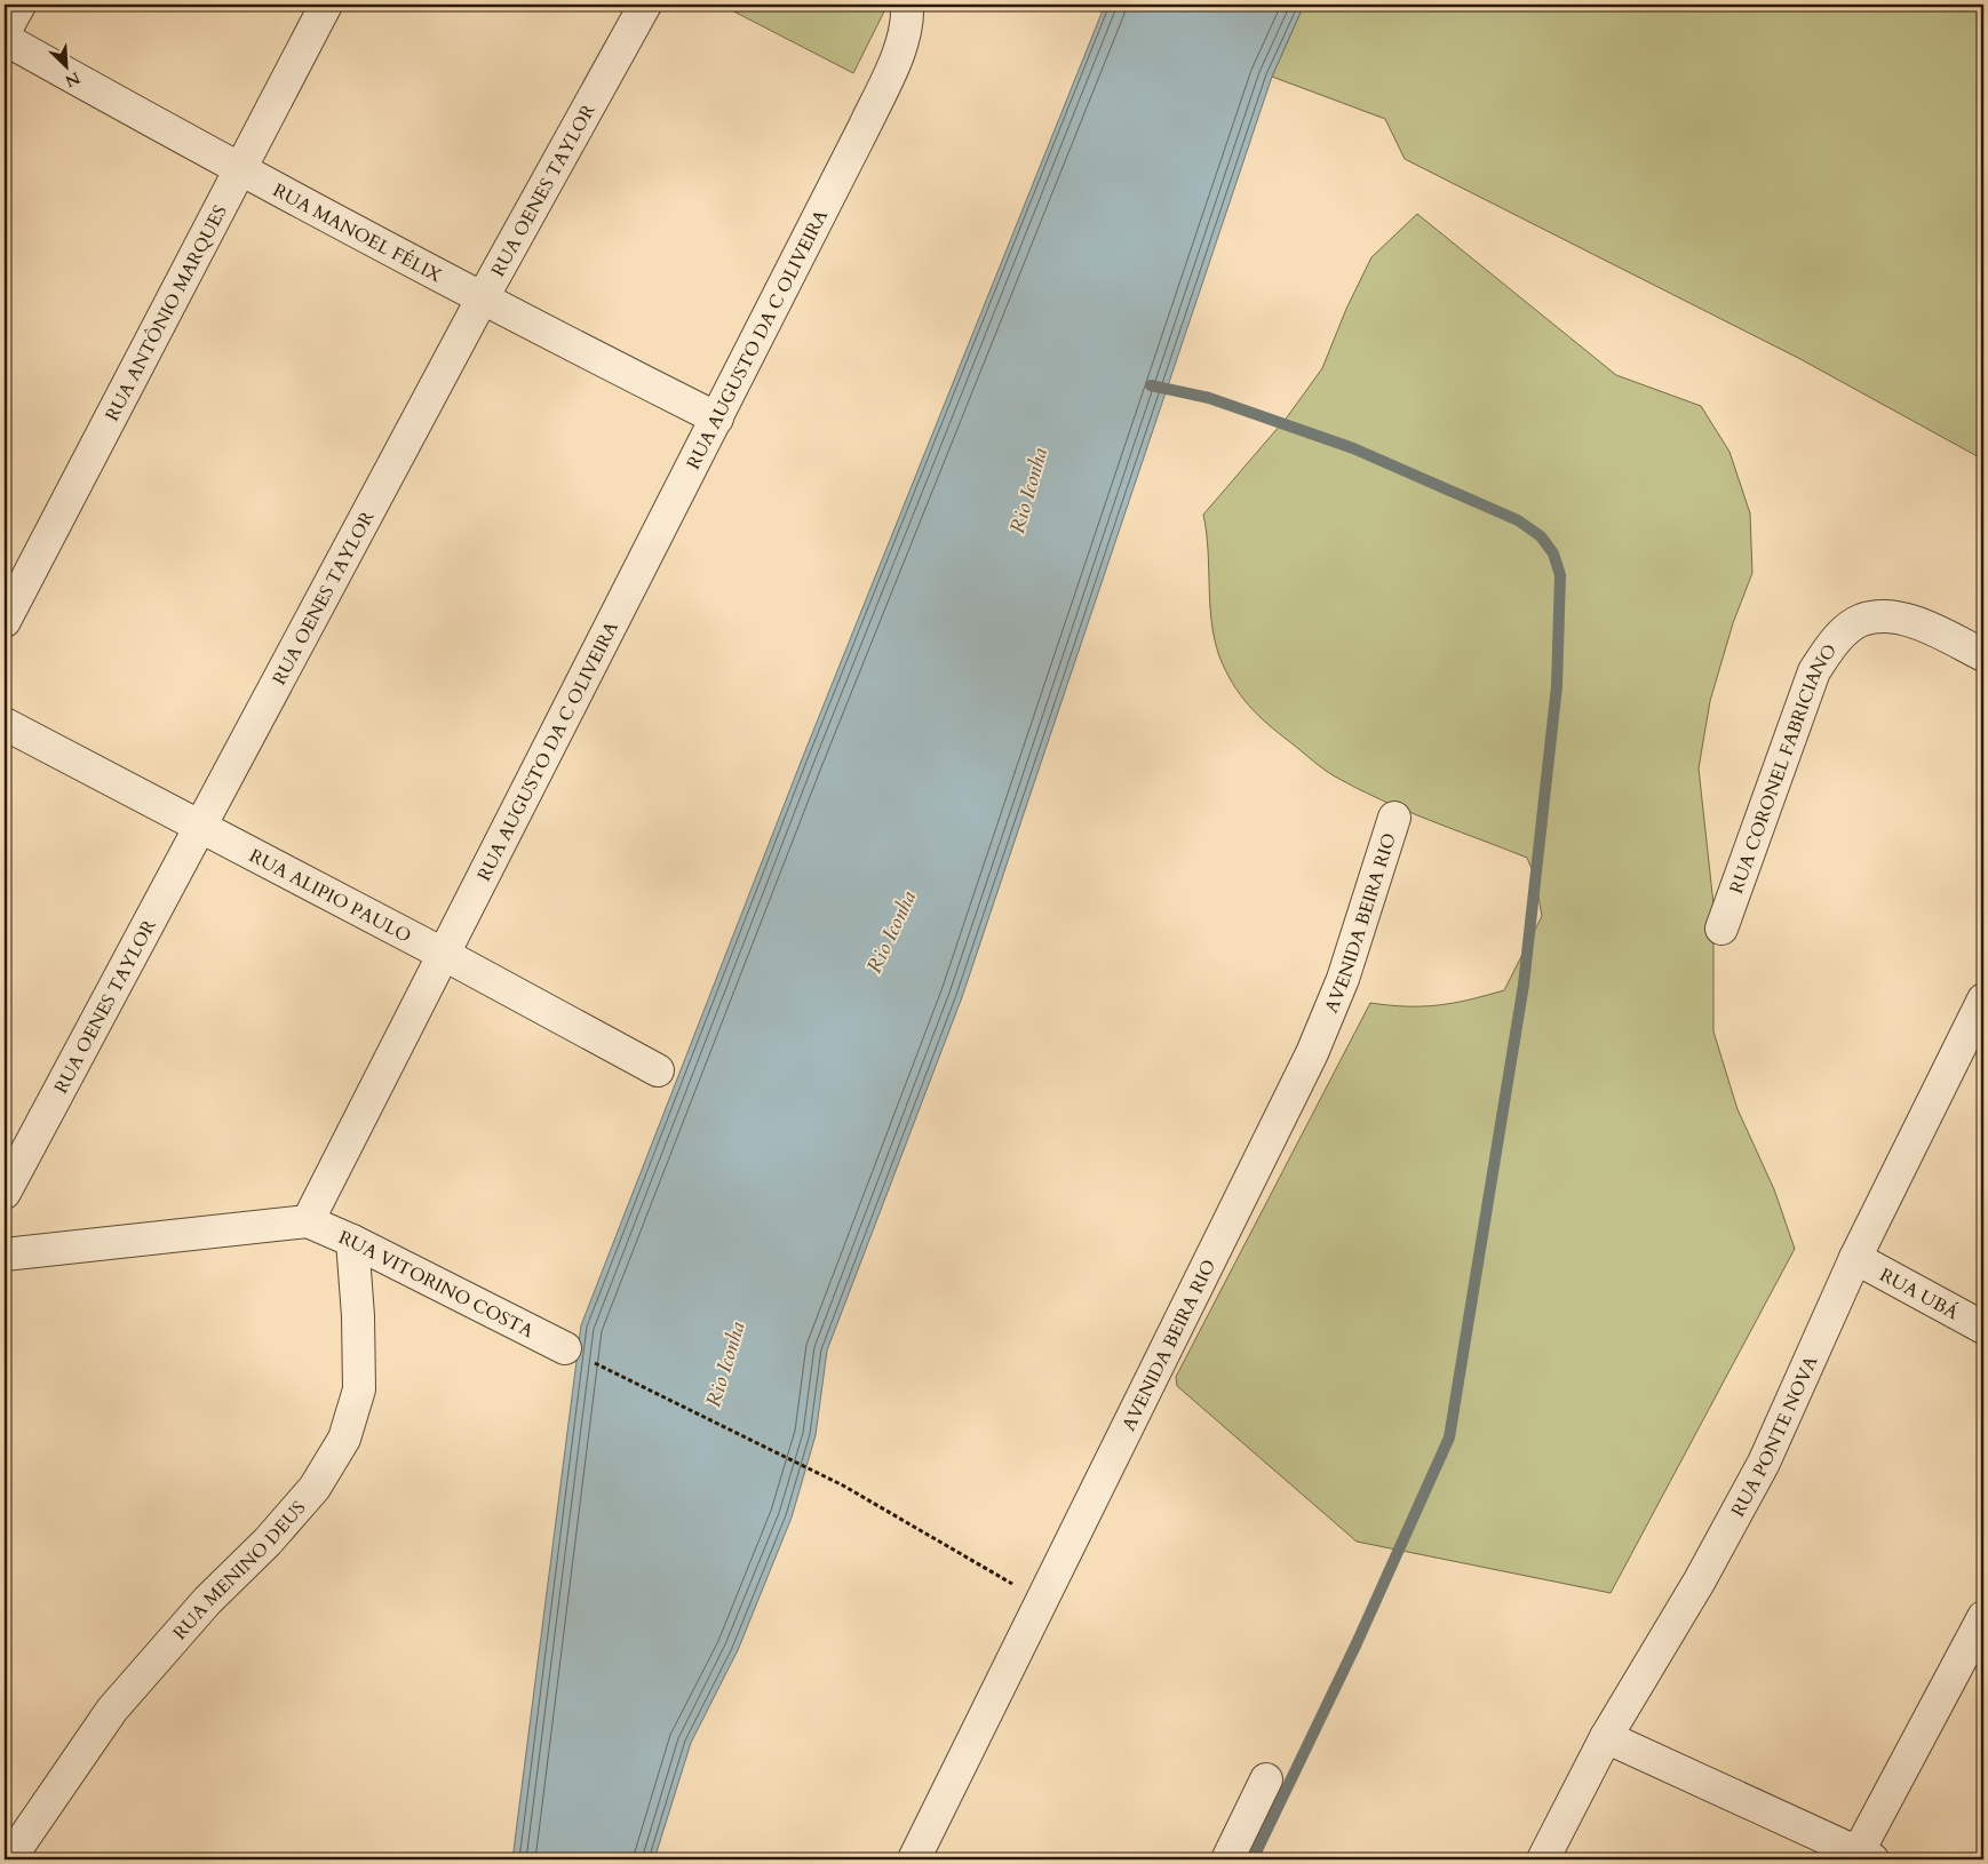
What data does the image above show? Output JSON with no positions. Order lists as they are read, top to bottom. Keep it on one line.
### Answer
{"streets":{"street":["RUA OENES TAYLOR","RUA MANOEL FÉLIX","RUA ANTÔNIO MARQUES","RUA AUGUSTO DA C OLIVEIRA","RUA CORONEL FABRICIANO","RUA ALIPIO PAULO","AVENIDA BEIRA RIO","RUA VITORINO COSTA","RUA UBÁ","RUA PONTE NOVA","RUA MENINO DEUS"]},"crossings":[["RUA OENES TAYLOR","RUA MANOEL FÉLIX"],["RUA OENES TAYLOR","RUA ALIPIO PAULO"],["RUA MANOEL FÉLIX","RUA ANTÔNIO MARQUES"],["RUA MANOEL FÉLIX","RUA AUGUSTO DA C OLIVEIRA"],["RUA AUGUSTO DA C OLIVEIRA","RUA ALIPIO PAULO"],["RUA AUGUSTO DA C OLIVEIRA","RUA VITORINO COSTA"],["RUA VITORINO COSTA","RUA MENINO DEUS"],["RUA UBÁ","RUA PONTE NOVA"]],"water":["Rio Iconha"],"north":"bottom right"}
